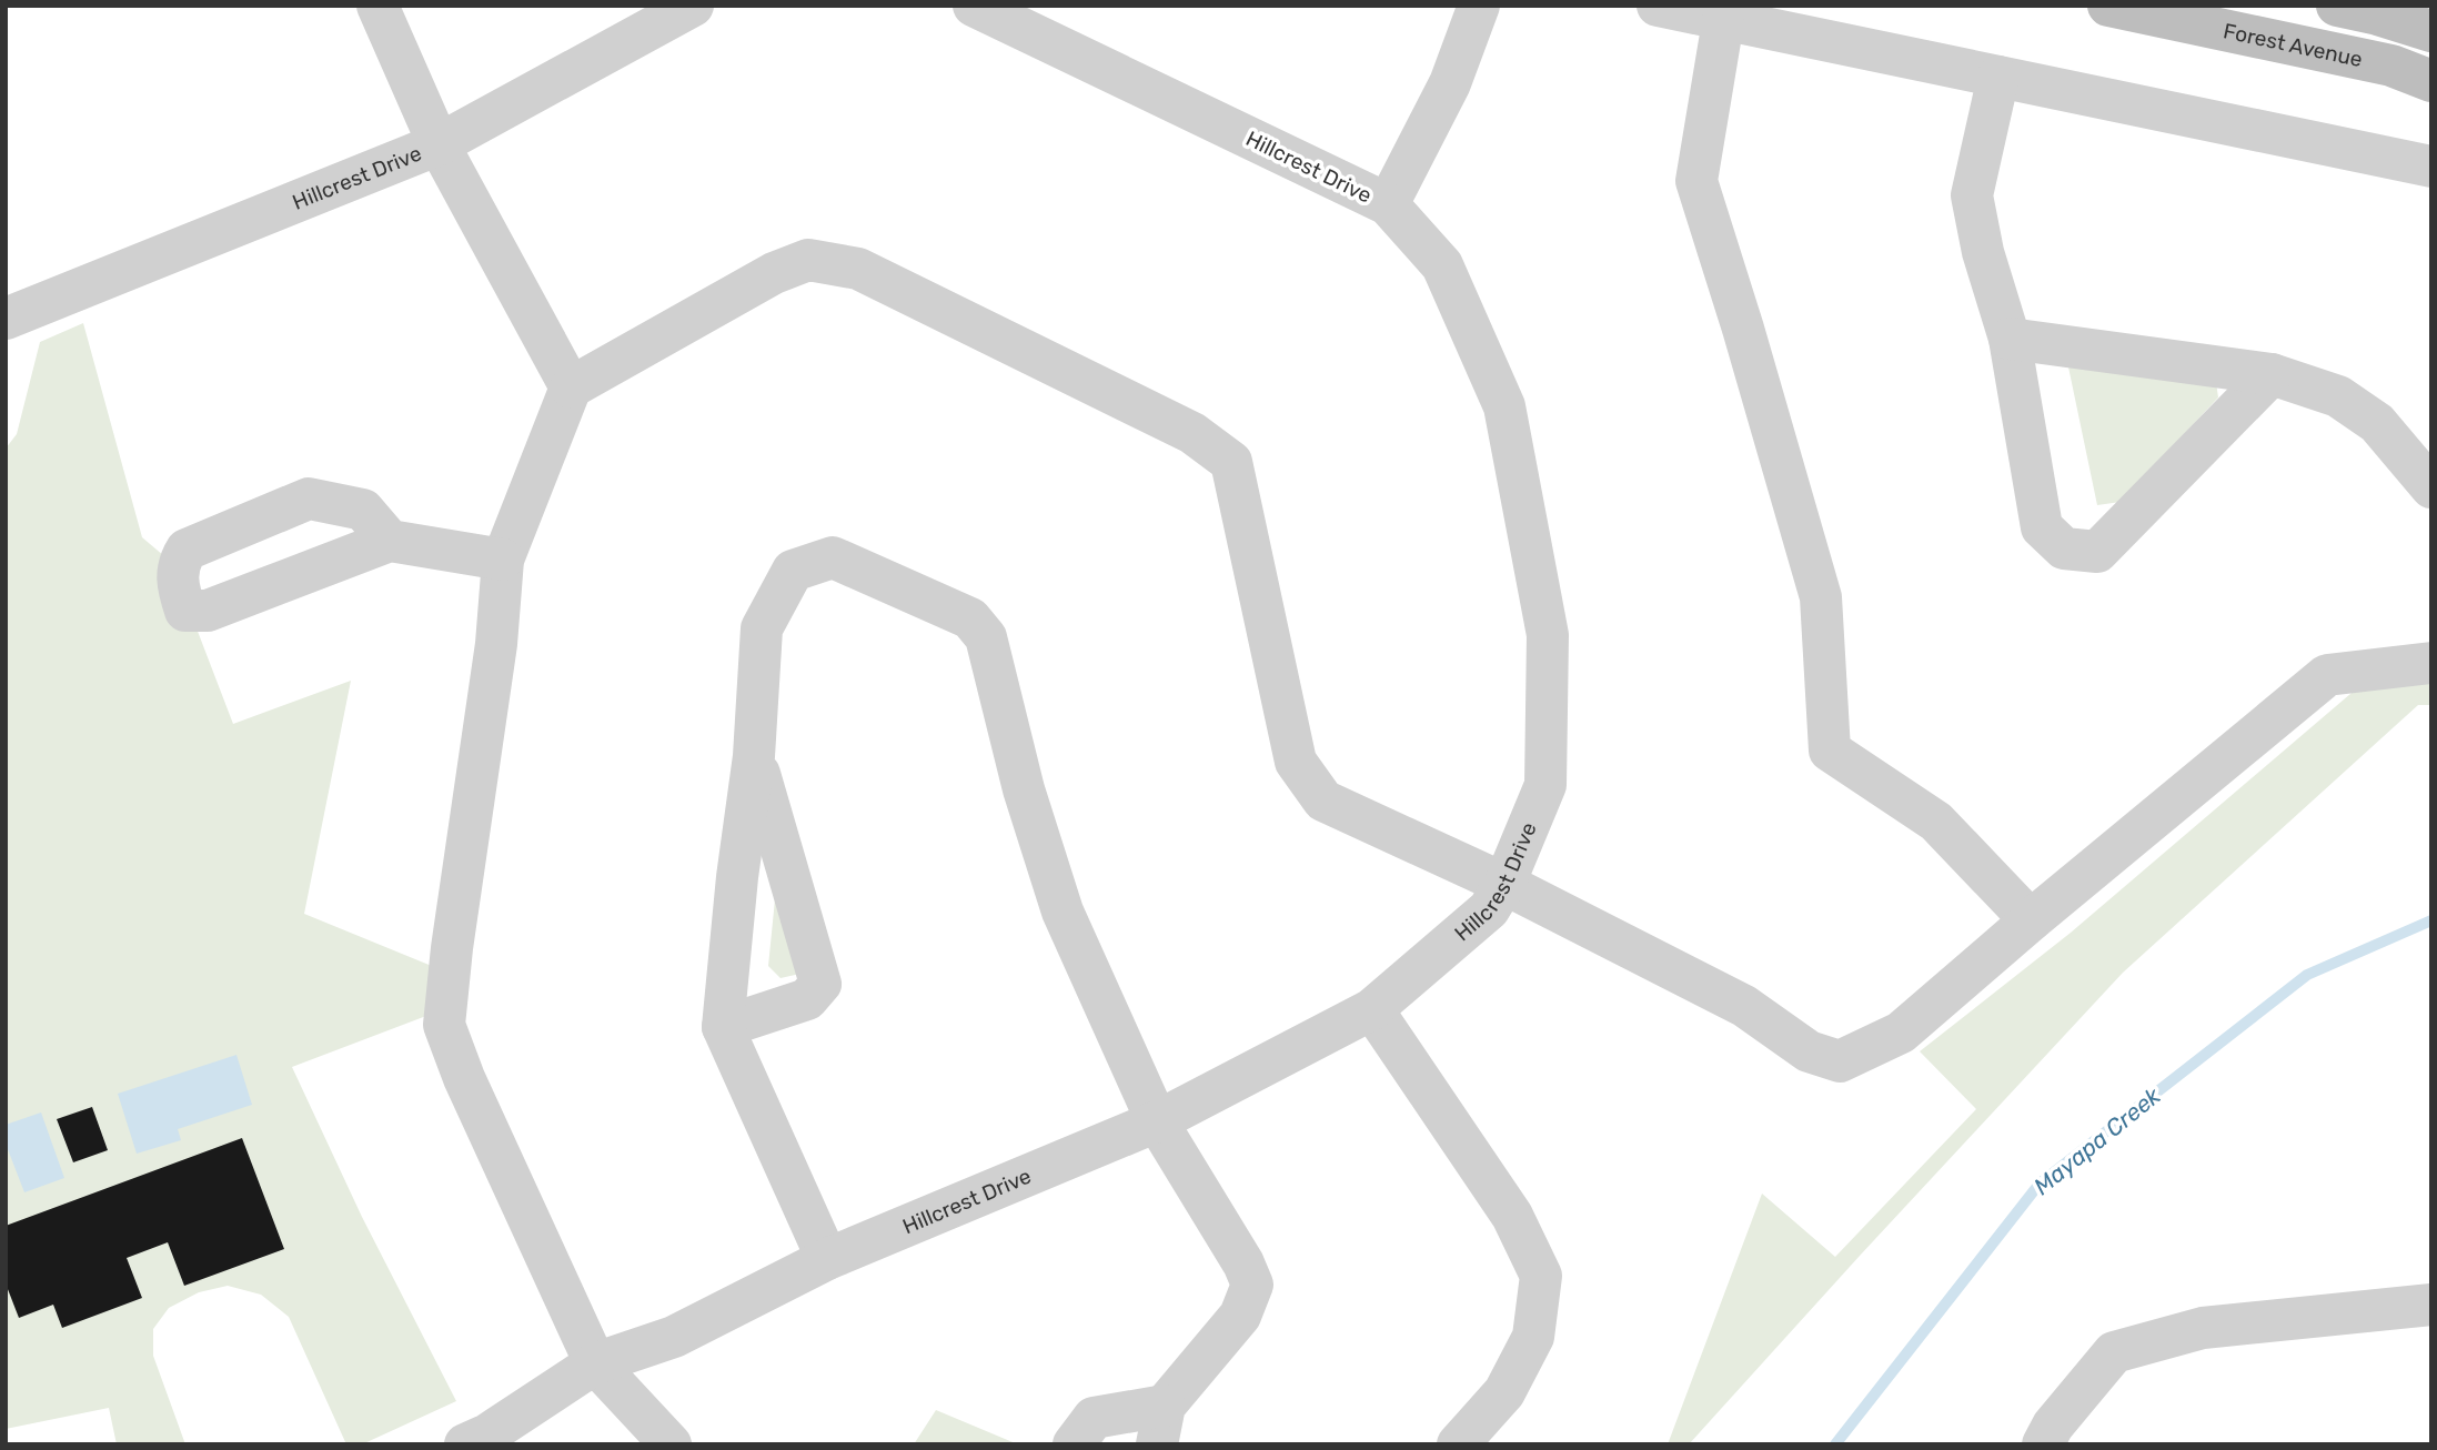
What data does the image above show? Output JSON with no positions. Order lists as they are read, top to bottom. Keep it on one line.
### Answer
{"streets":{"street":["Forest Avenue","Hillcrest Drive"]},"water":["Mayapa Creek"]}
